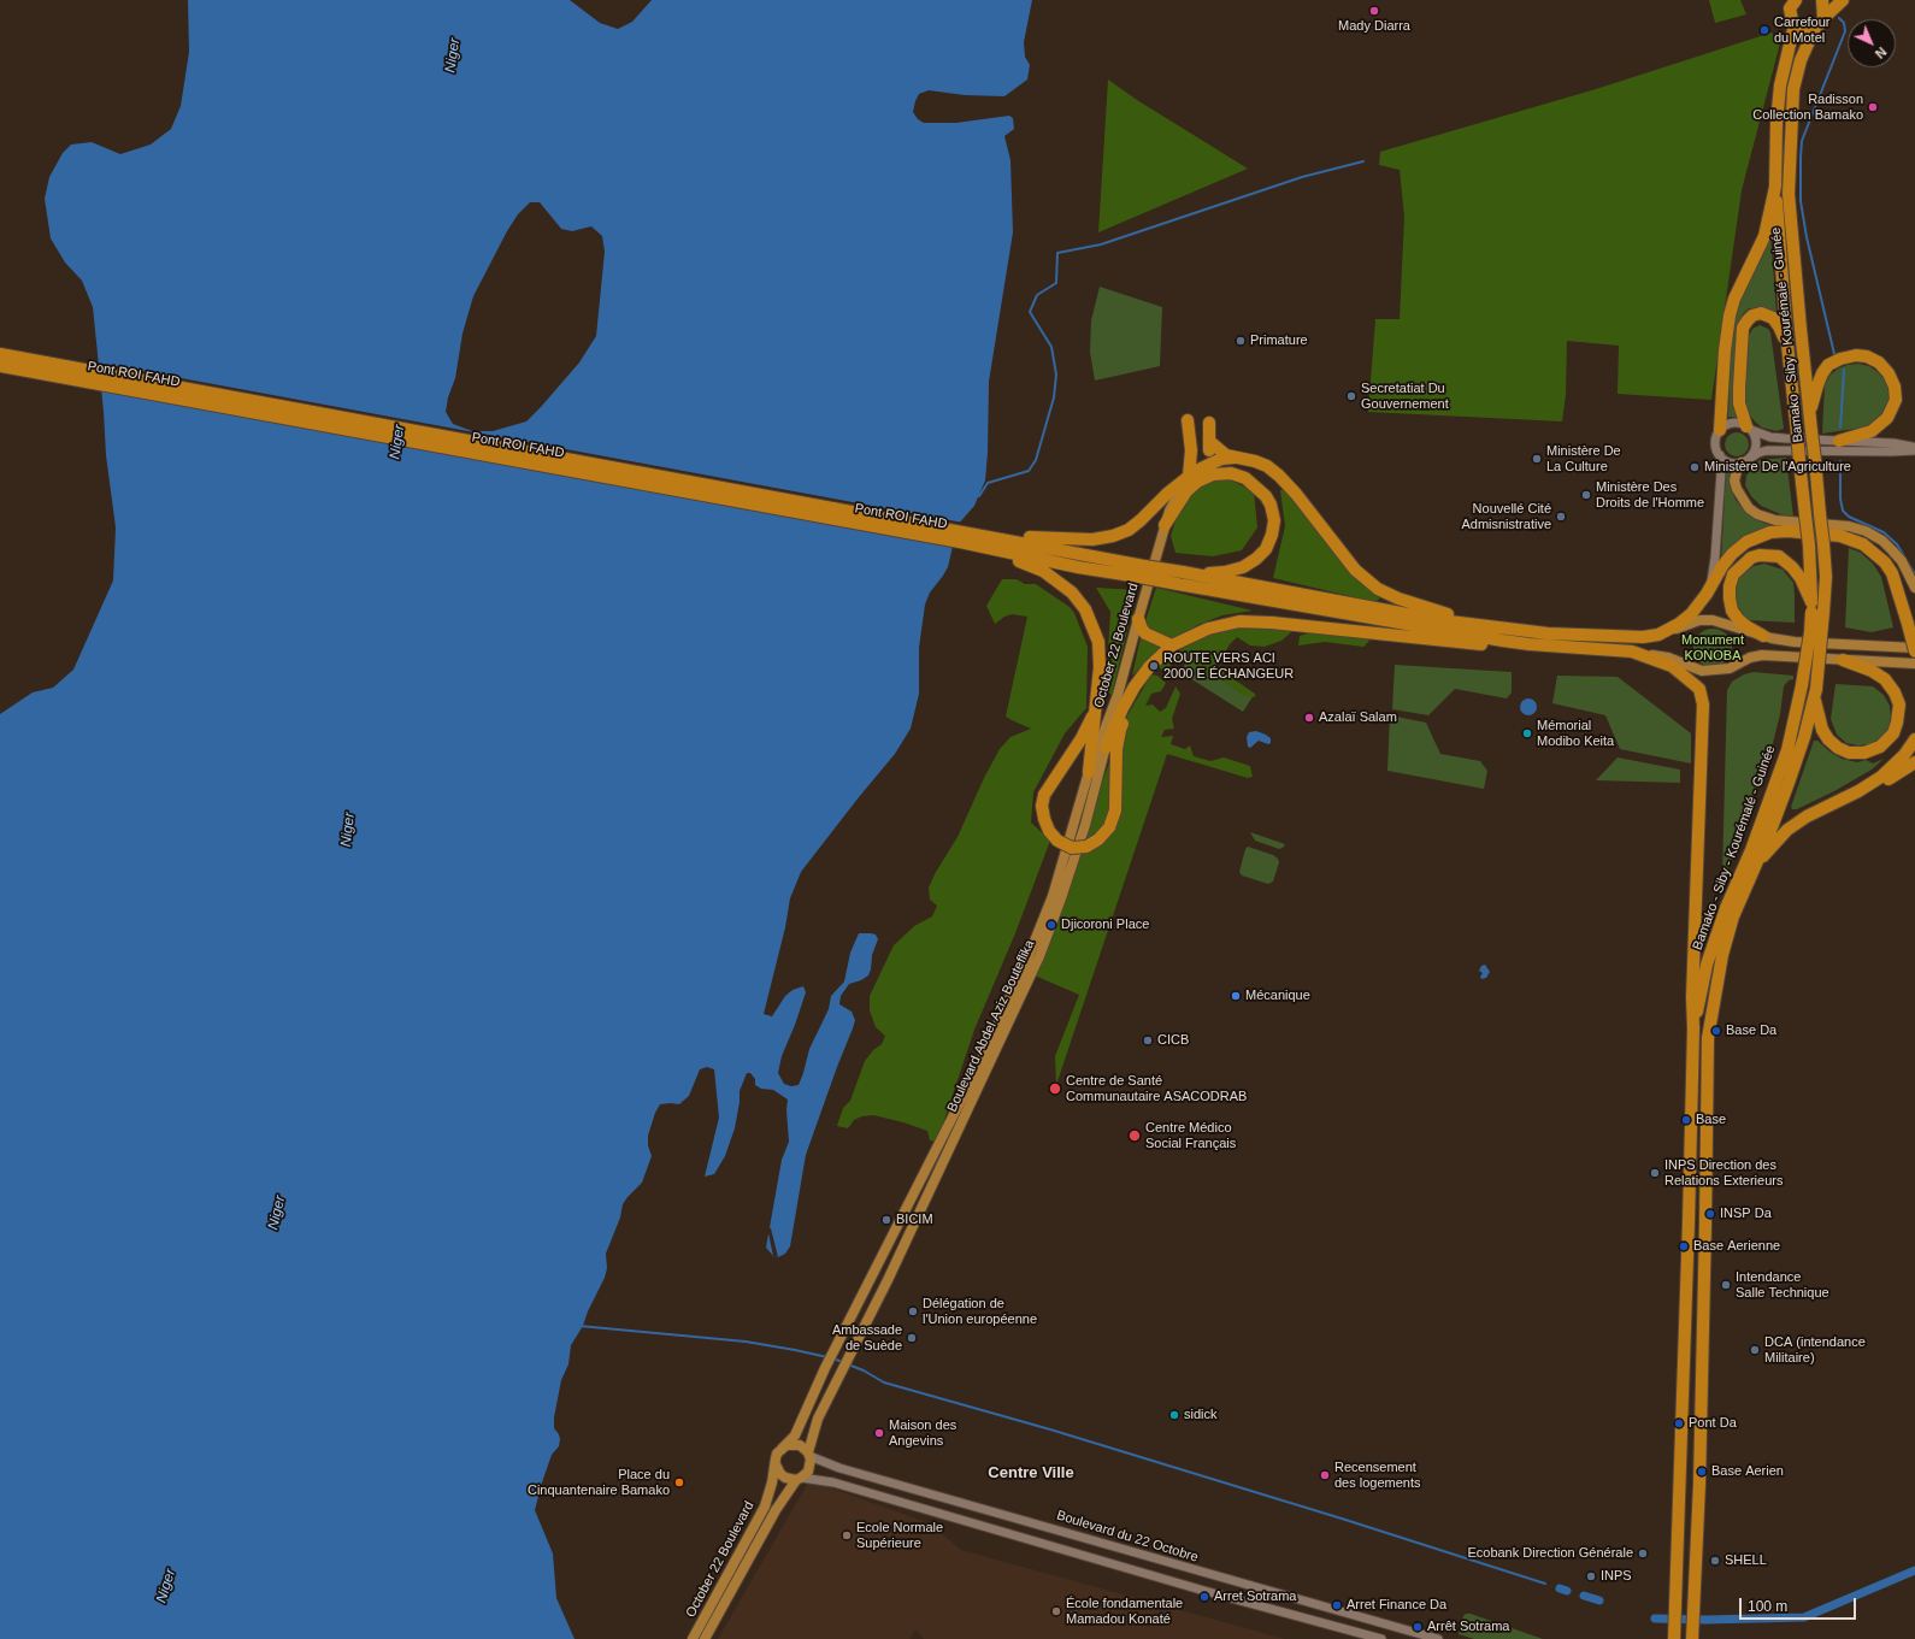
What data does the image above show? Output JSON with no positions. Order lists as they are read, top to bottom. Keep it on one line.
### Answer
{"streets":{"highway":["Bamako - Siby - Kourémalé - Guinée"],"main road":["October 22 Boulevard","Boulevard Abdel Aziz Bouteflika","Boulevard du 22 Octobre"]},"crossings":[["October 22 Boulevard","Boulevard Abdel Aziz Bouteflika"],["October 22 Boulevard","Boulevard du 22 Octobre"],["Boulevard Abdel Aziz Bouteflika","Boulevard du 22 Octobre"]],"districts":["Centre Ville"],"water":["Niger"],"parks":["Monument KONOBA"],"places":["Mady Diarra","Carrefour du Motel","Radisson Collection Bamako","Primature","Secretatiat Du Gouvernement","Ministère De La Culture","Ministère De l'Agriculture","Ministère Des Droits de l'Homme","Nouvellé Cité Admisnistrative","ROUTE VERS ACI 2000 E ÉCHANGEUR","Azalaï Salam","Mémorial Modibo Keita","Djicoroni Place","Mécanique","Base Da","CICB","Centre de Santé Communautaire ASACODRAB","Base","Centre Médico Social Français","INPS Direction des Relations Exterieurs","INSP Da","BICIM","Base Aerienne","Intendance Salle Technique","Délégation de l'Union européenne","Ambassade de Suède","DCA (intendance Militaire)","sidick","Pont Da","Maison des Angevins","Base Aerien","Recensement des logements","Place du Cinquantenaire Bamako","Ecole Normale Supérieure","Ecobank Direction Générale","SHELL","INPS","Arret Sotrama","Arret Finance Da","École fondamentale Mamadou Konaté","Arrêt Sotrama"],"scale_bar":"100 m","north":"bottom right"}
